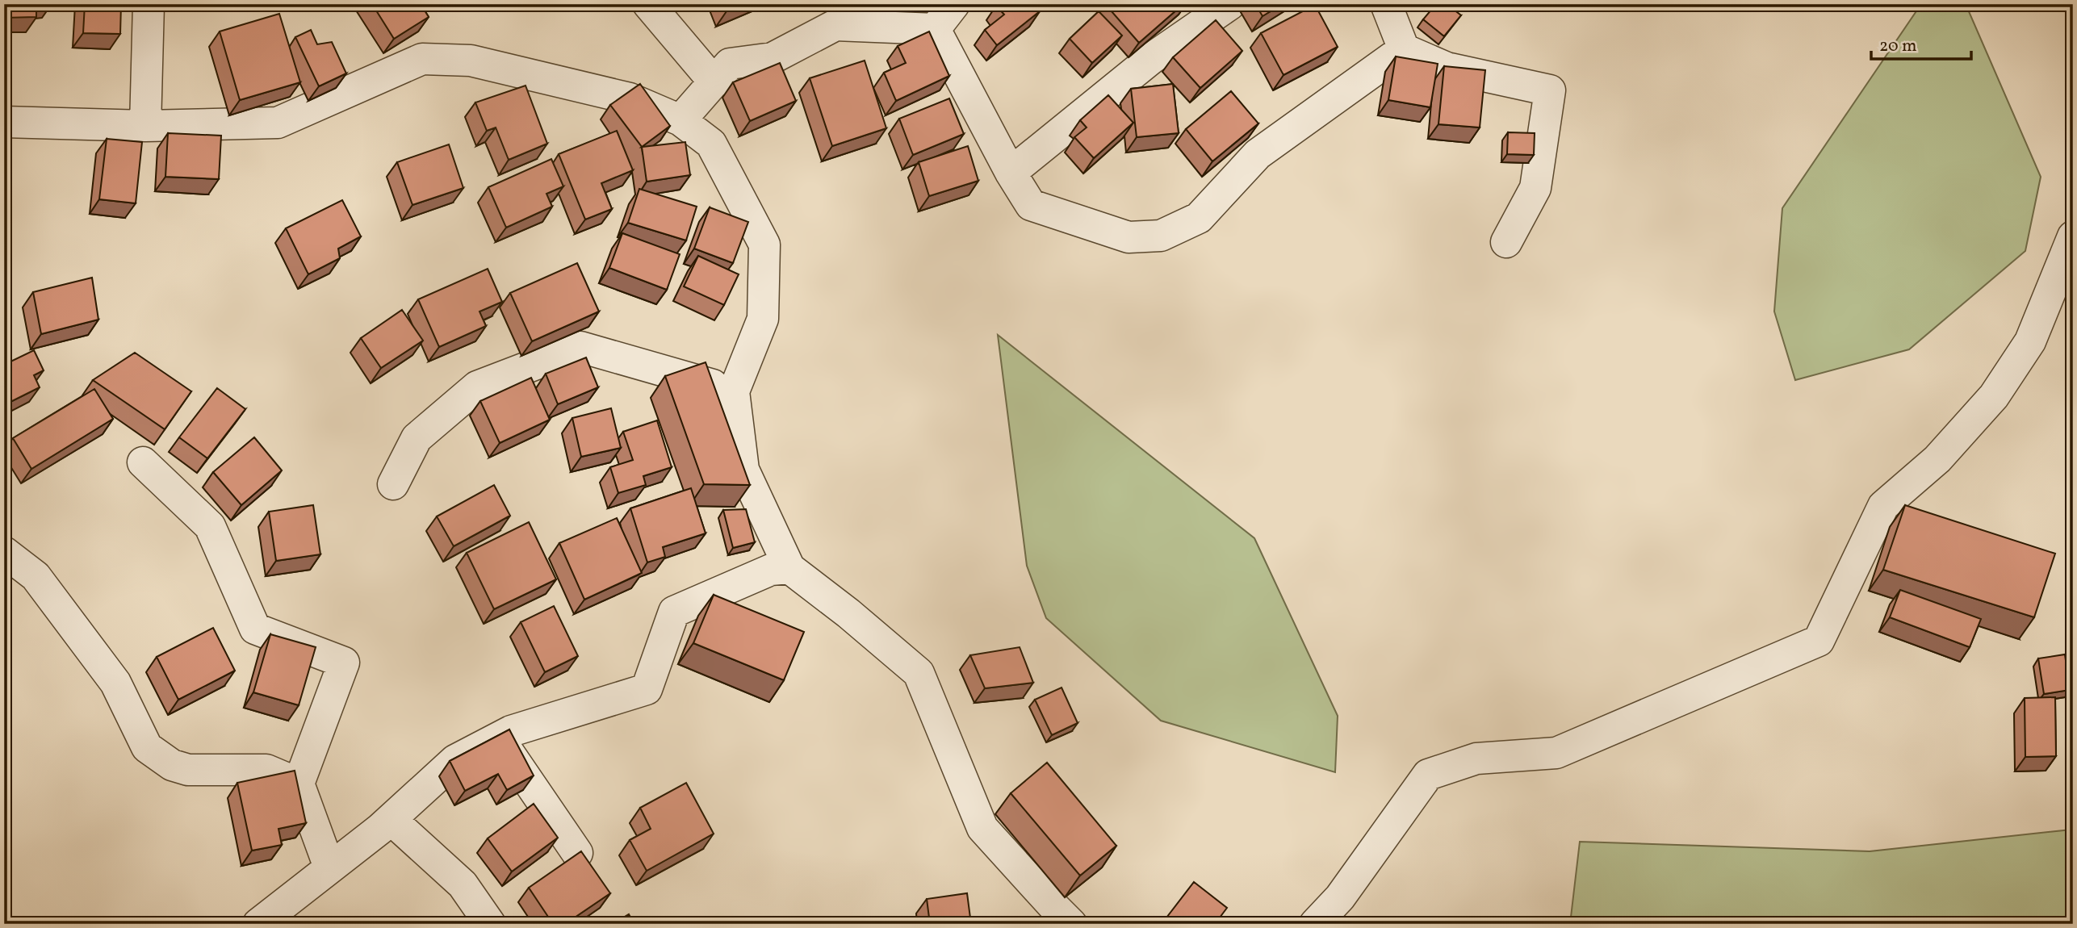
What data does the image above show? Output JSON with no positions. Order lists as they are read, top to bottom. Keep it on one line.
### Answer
{"scale_bar":"20 m"}
